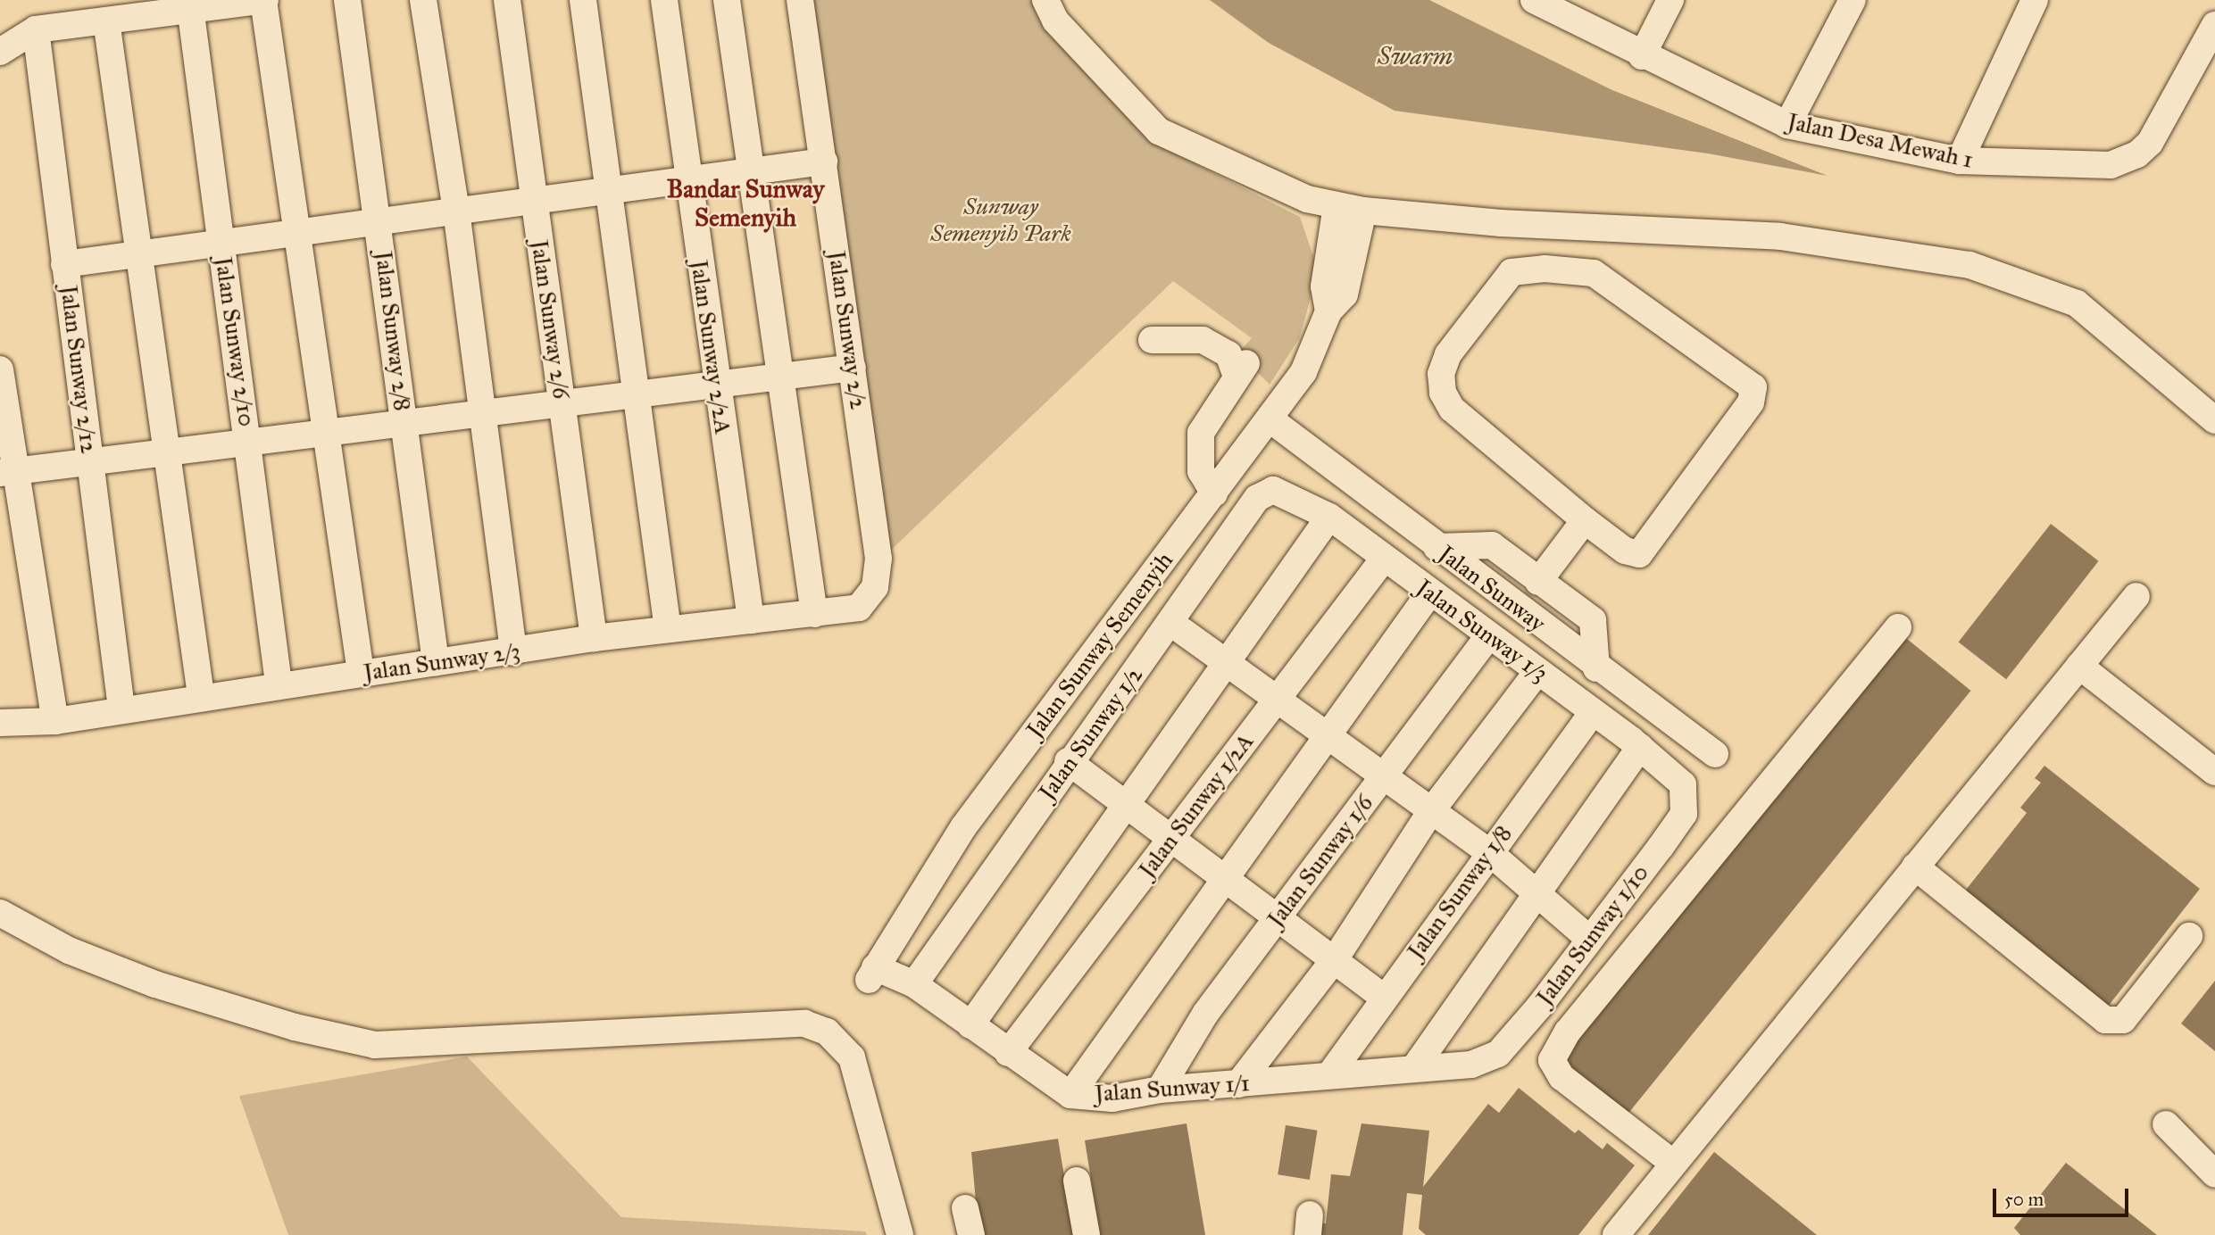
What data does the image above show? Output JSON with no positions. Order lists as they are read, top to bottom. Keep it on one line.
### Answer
{"streets":{"street":["Jalan Desa Mewah 1","Jalan Sunway 2/6","Jalan Sunway 2/2","Jalan Sunway 2/8","Jalan Sunway 2/10","Jalan Sunway 2/2A","Jalan Sunway 2/12","Jalan Sunway","Jalan Sunway 1/3","Jalan Sunway Semenyih","Jalan Sunway 2/3","Jalan Sunway 1/2","Jalan Sunway 1/2A","Jalan Sunway 1/6","Jalan Sunway 1/8","Jalan Sunway 1/10","Jalan Sunway 1/1"]},"crossings":[["Jalan Sunway 2/6","Jalan Sunway 2/3"],["Jalan Sunway 2/2","Jalan Sunway 2/3"],["Jalan Sunway 2/8","Jalan Sunway 2/3"],["Jalan Sunway 2/10","Jalan Sunway 2/3"],["Jalan Sunway 2/2A","Jalan Sunway 2/3"],["Jalan Sunway 2/12","Jalan Sunway 2/3"],["Jalan Sunway","Jalan Sunway Semenyih"],["Jalan Sunway 1/3","Jalan Sunway 1/2"],["Jalan Sunway 1/3","Jalan Sunway 1/2A"],["Jalan Sunway 1/3","Jalan Sunway 1/6"],["Jalan Sunway 1/3","Jalan Sunway 1/8"],["Jalan Sunway 1/3","Jalan Sunway 1/10"],["Jalan Sunway Semenyih","Jalan Sunway 1/1"],["Jalan Sunway 1/2","Jalan Sunway 1/1"],["Jalan Sunway 1/2A","Jalan Sunway 1/1"],["Jalan Sunway 1/6","Jalan Sunway 1/1"],["Jalan Sunway 1/8","Jalan Sunway 1/1"],["Jalan Sunway 1/10","Jalan Sunway 1/1"]],"districts":["Bandar Sunway Semenyih"],"water":["Swarm"],"parks":["Sunway Semenyih Park"],"scale_bar":"50 m"}
